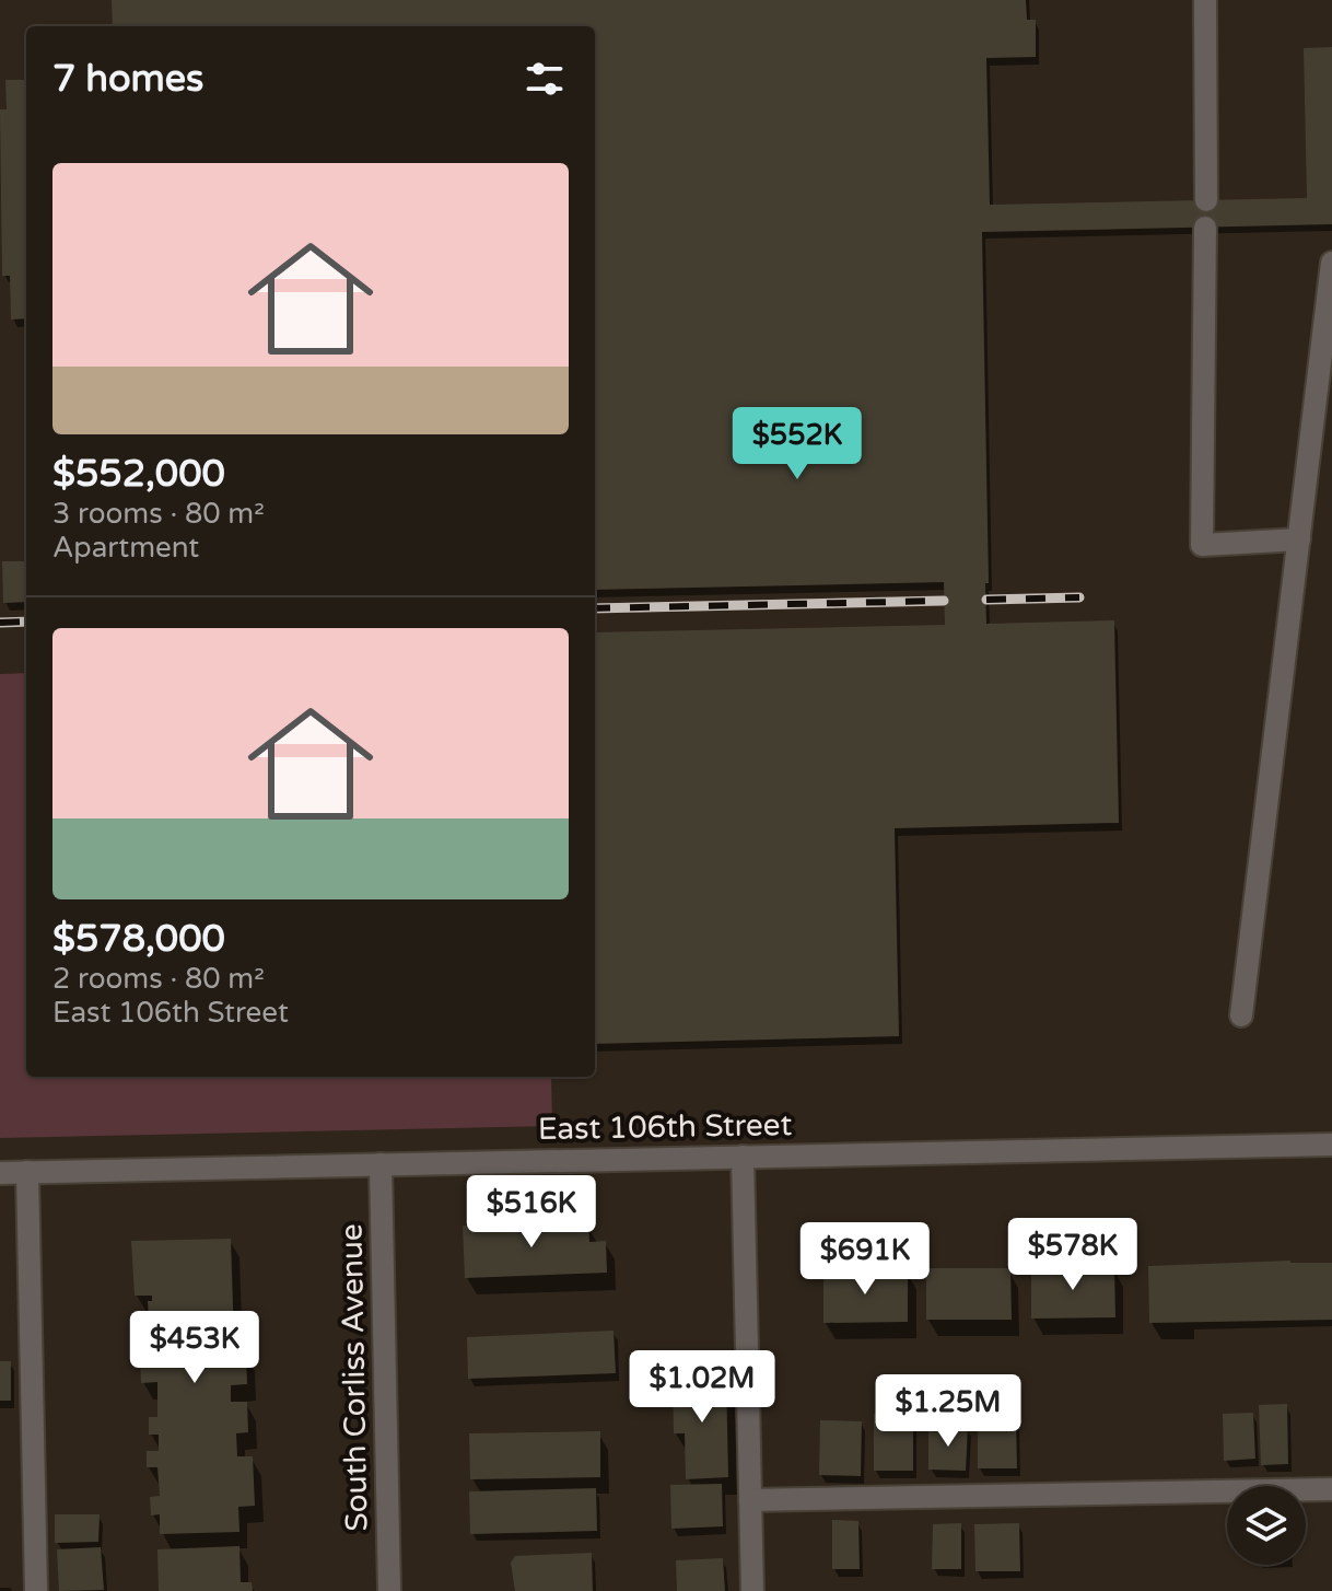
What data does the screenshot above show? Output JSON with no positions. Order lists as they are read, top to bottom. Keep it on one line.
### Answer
{"streets":{"street":["East 106th Street","South Corliss Avenue"]},"crossings":[["East 106th Street","South Corliss Avenue"]],"page":{"heading":"7 homes","list":[{"name":"$552,000","note":"3 rooms · 80 m² · Apartment"},{"name":"$578,000","note":"2 rooms · 80 m² · East 106th Street"}],"price":["$552K","$516K","$578K","$691K","$453K","$1.02M","$1.25M"]}}
